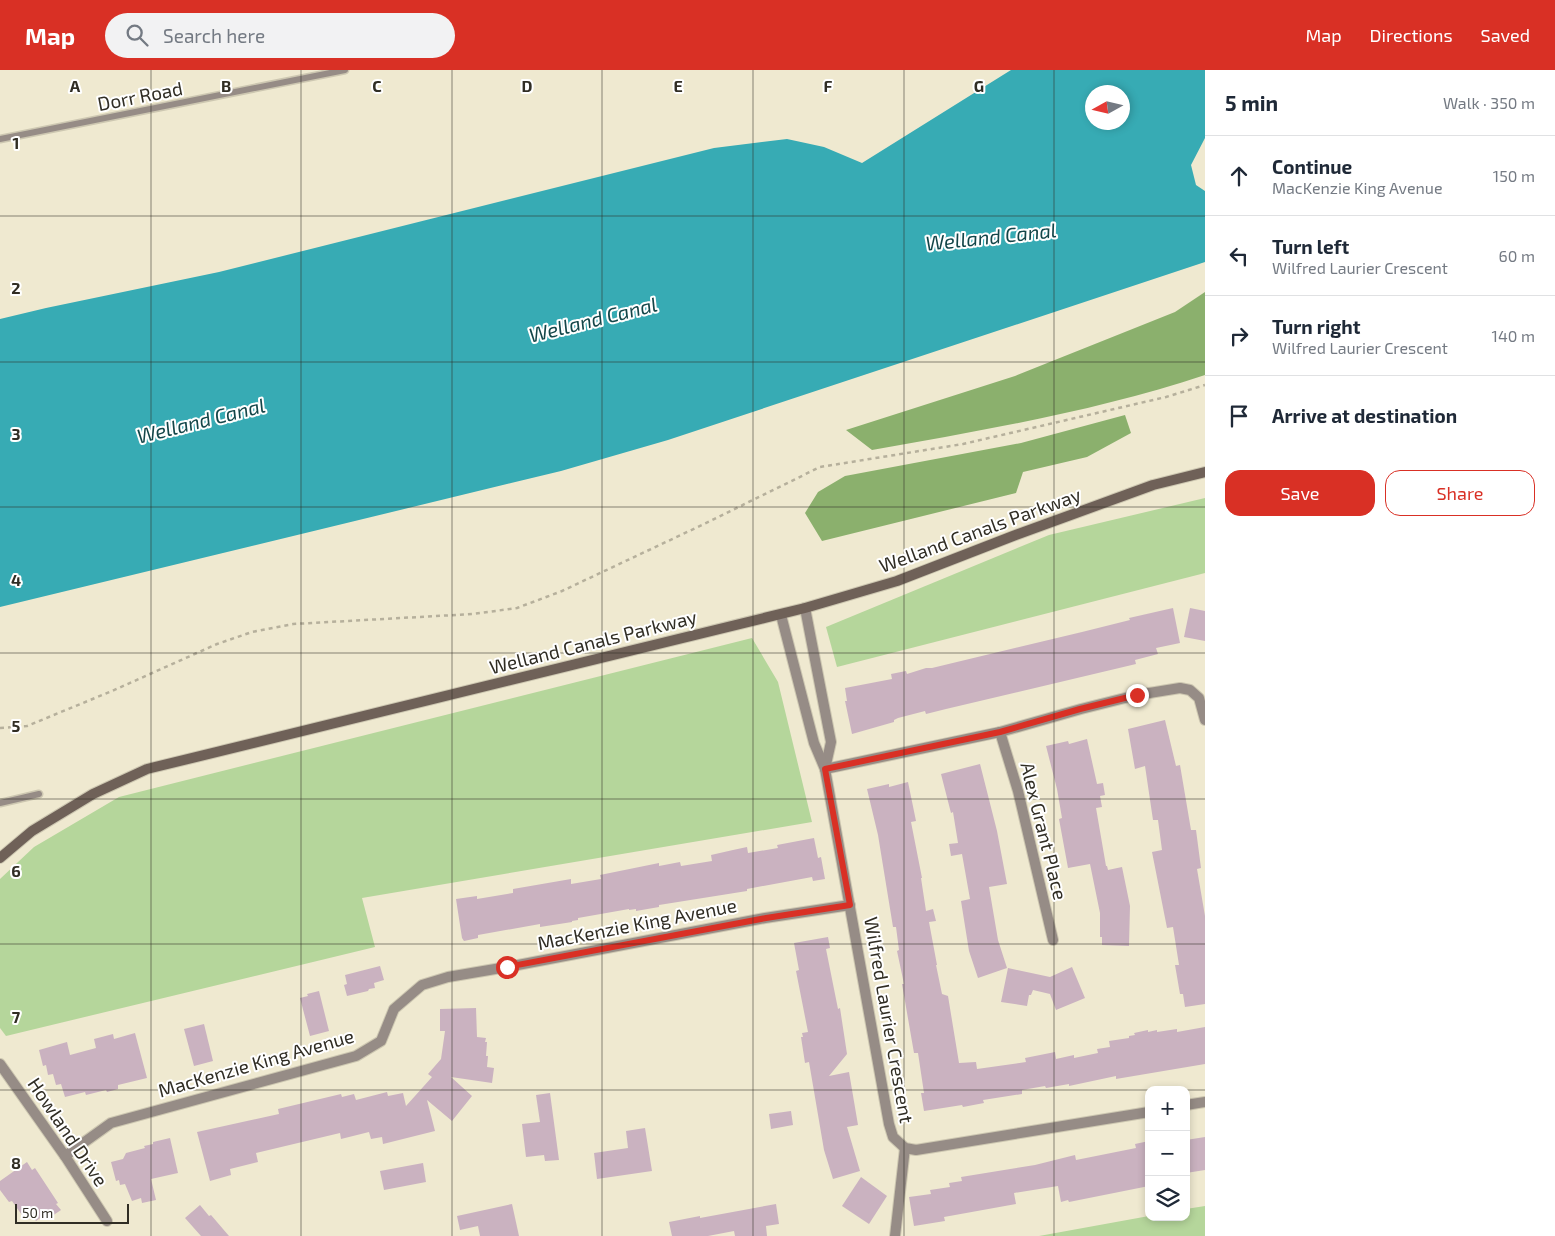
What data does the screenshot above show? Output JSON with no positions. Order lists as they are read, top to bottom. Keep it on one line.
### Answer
{"streets":{"main road":["Welland Canals Parkway"],"street":["Alex Grant Place","MacKenzie King Avenue","Wilfred Laurier Crescent","Howland Drive"],"lane":["Dorr Road"]},"crossings":[["Welland Canals Parkway","Wilfred Laurier Crescent"],["MacKenzie King Avenue","Wilfred Laurier Crescent"],["MacKenzie King Avenue","Howland Drive"]],"water":["Welland Canal"],"scale_bar":"50 m","north":"left","page":{"header":"Map","search":"Search here","nav":["Map","Directions","Saved"],"heading":["5 min","Walk · 350 m"],"list":[["Continue","MacKenzie King Avenue","150 m"],["Turn left","Wilfred Laurier Crescent","60 m"],["Turn right","Wilfred Laurier Crescent","140 m"],"Arrive at destination"],"buttons":["Save","Share"],"map_buttons":["+","−"],"scale":"50 m"},"grid":{"columns":["A","B","C","D","E","F","G"],"rows":["1","2","3","4","5","6","7","8"]}}
